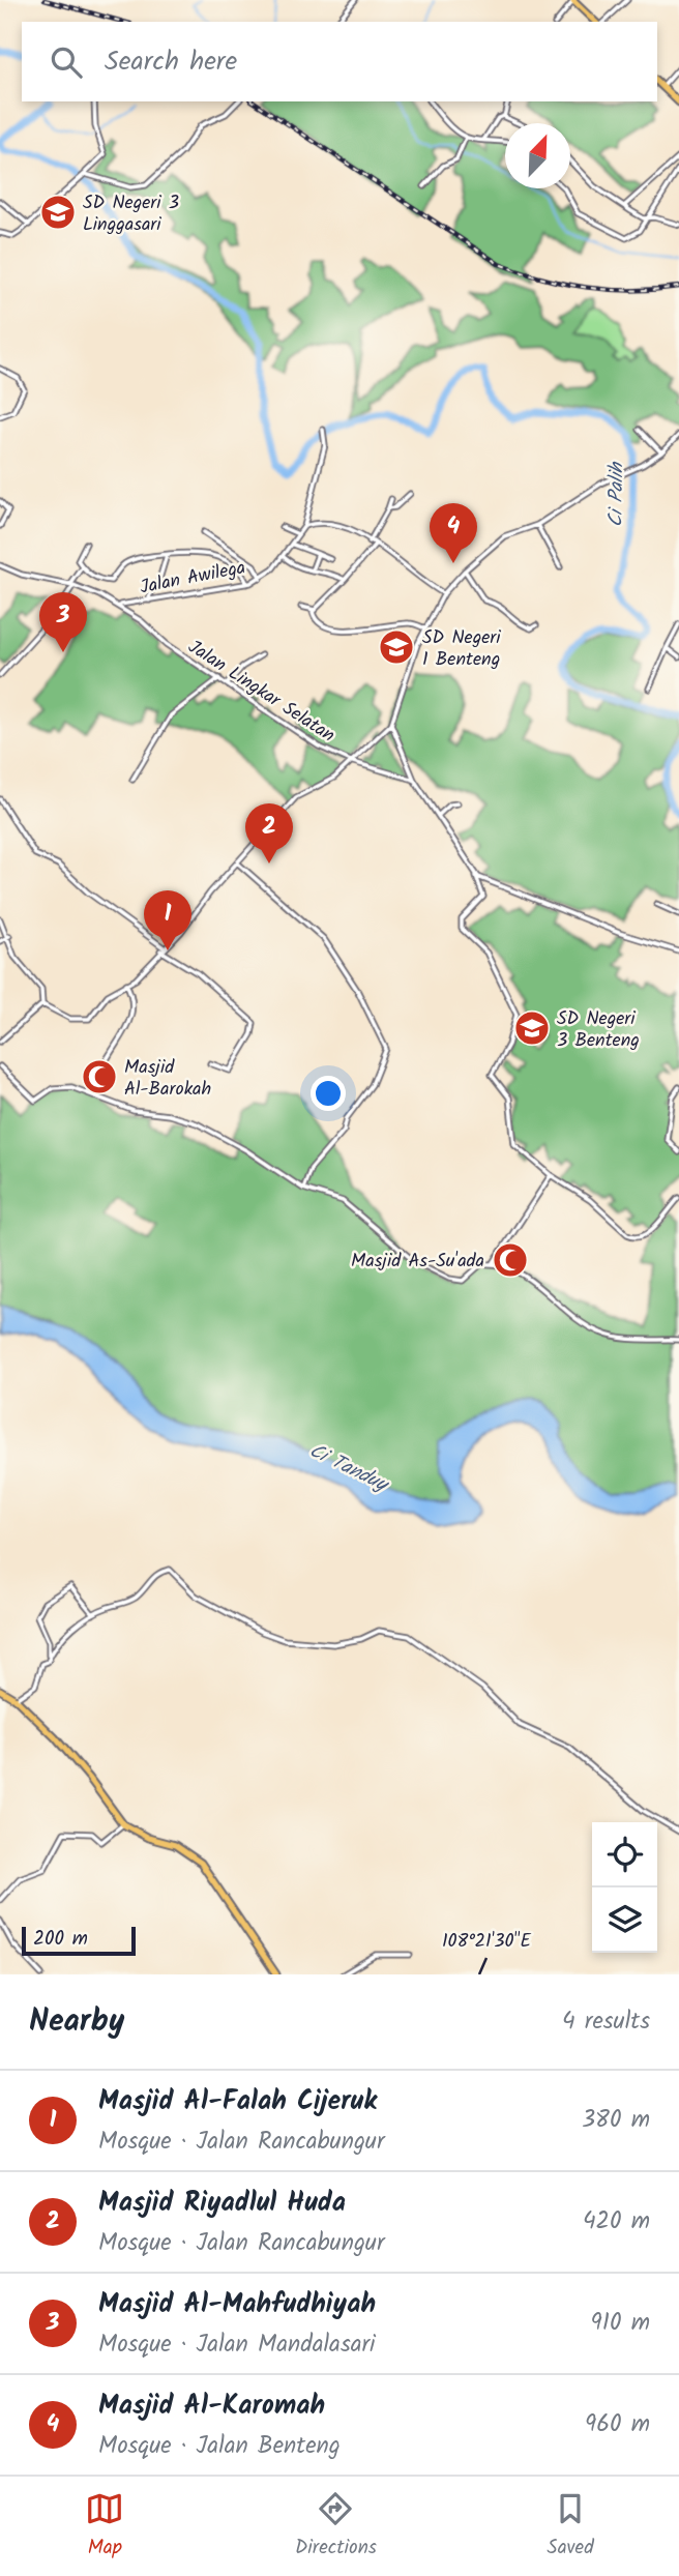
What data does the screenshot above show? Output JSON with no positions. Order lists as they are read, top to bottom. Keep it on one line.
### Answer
{"streets":{"street":["Jalan Awilega","Jalan Lingkar Selatan"]},"crossings":[["Jalan Awilega","Jalan Lingkar Selatan"]],"water":["Ci Palih","Ci Tanduy"],"places":{"school or university":["SD Negeri 3 Linggasari","SD Negeri 1 Benteng","SD Negeri 3 Benteng"],"mosque":["Masjid Al-Barokah","Masjid As-Su'ada"]},"scale_bar":"200 m","north":"top right","page":{"search":"Search here","pins":["4","3","2","1"],"scale":"200 m","heading":["Nearby","4 results"],"list":[{"mark":"1","name":"Masjid Al-Falah Cijeruk","note":"Mosque · Jalan Rancabungur","value":"380 m"},{"mark":"2","name":"Masjid Riyadlul Huda","note":"Mosque · Jalan Rancabungur","value":"420 m"},{"mark":"3","name":"Masjid Al-Mahfudhiyah","note":"Mosque · Jalan Mandalasari","value":"910 m"},{"mark":"4","name":"Masjid Al-Karomah","note":"Mosque · Jalan Benteng","value":"960 m"}],"nav":["Map","Directions","Saved"]},"coordinates":["108°21'30\"E"]}
